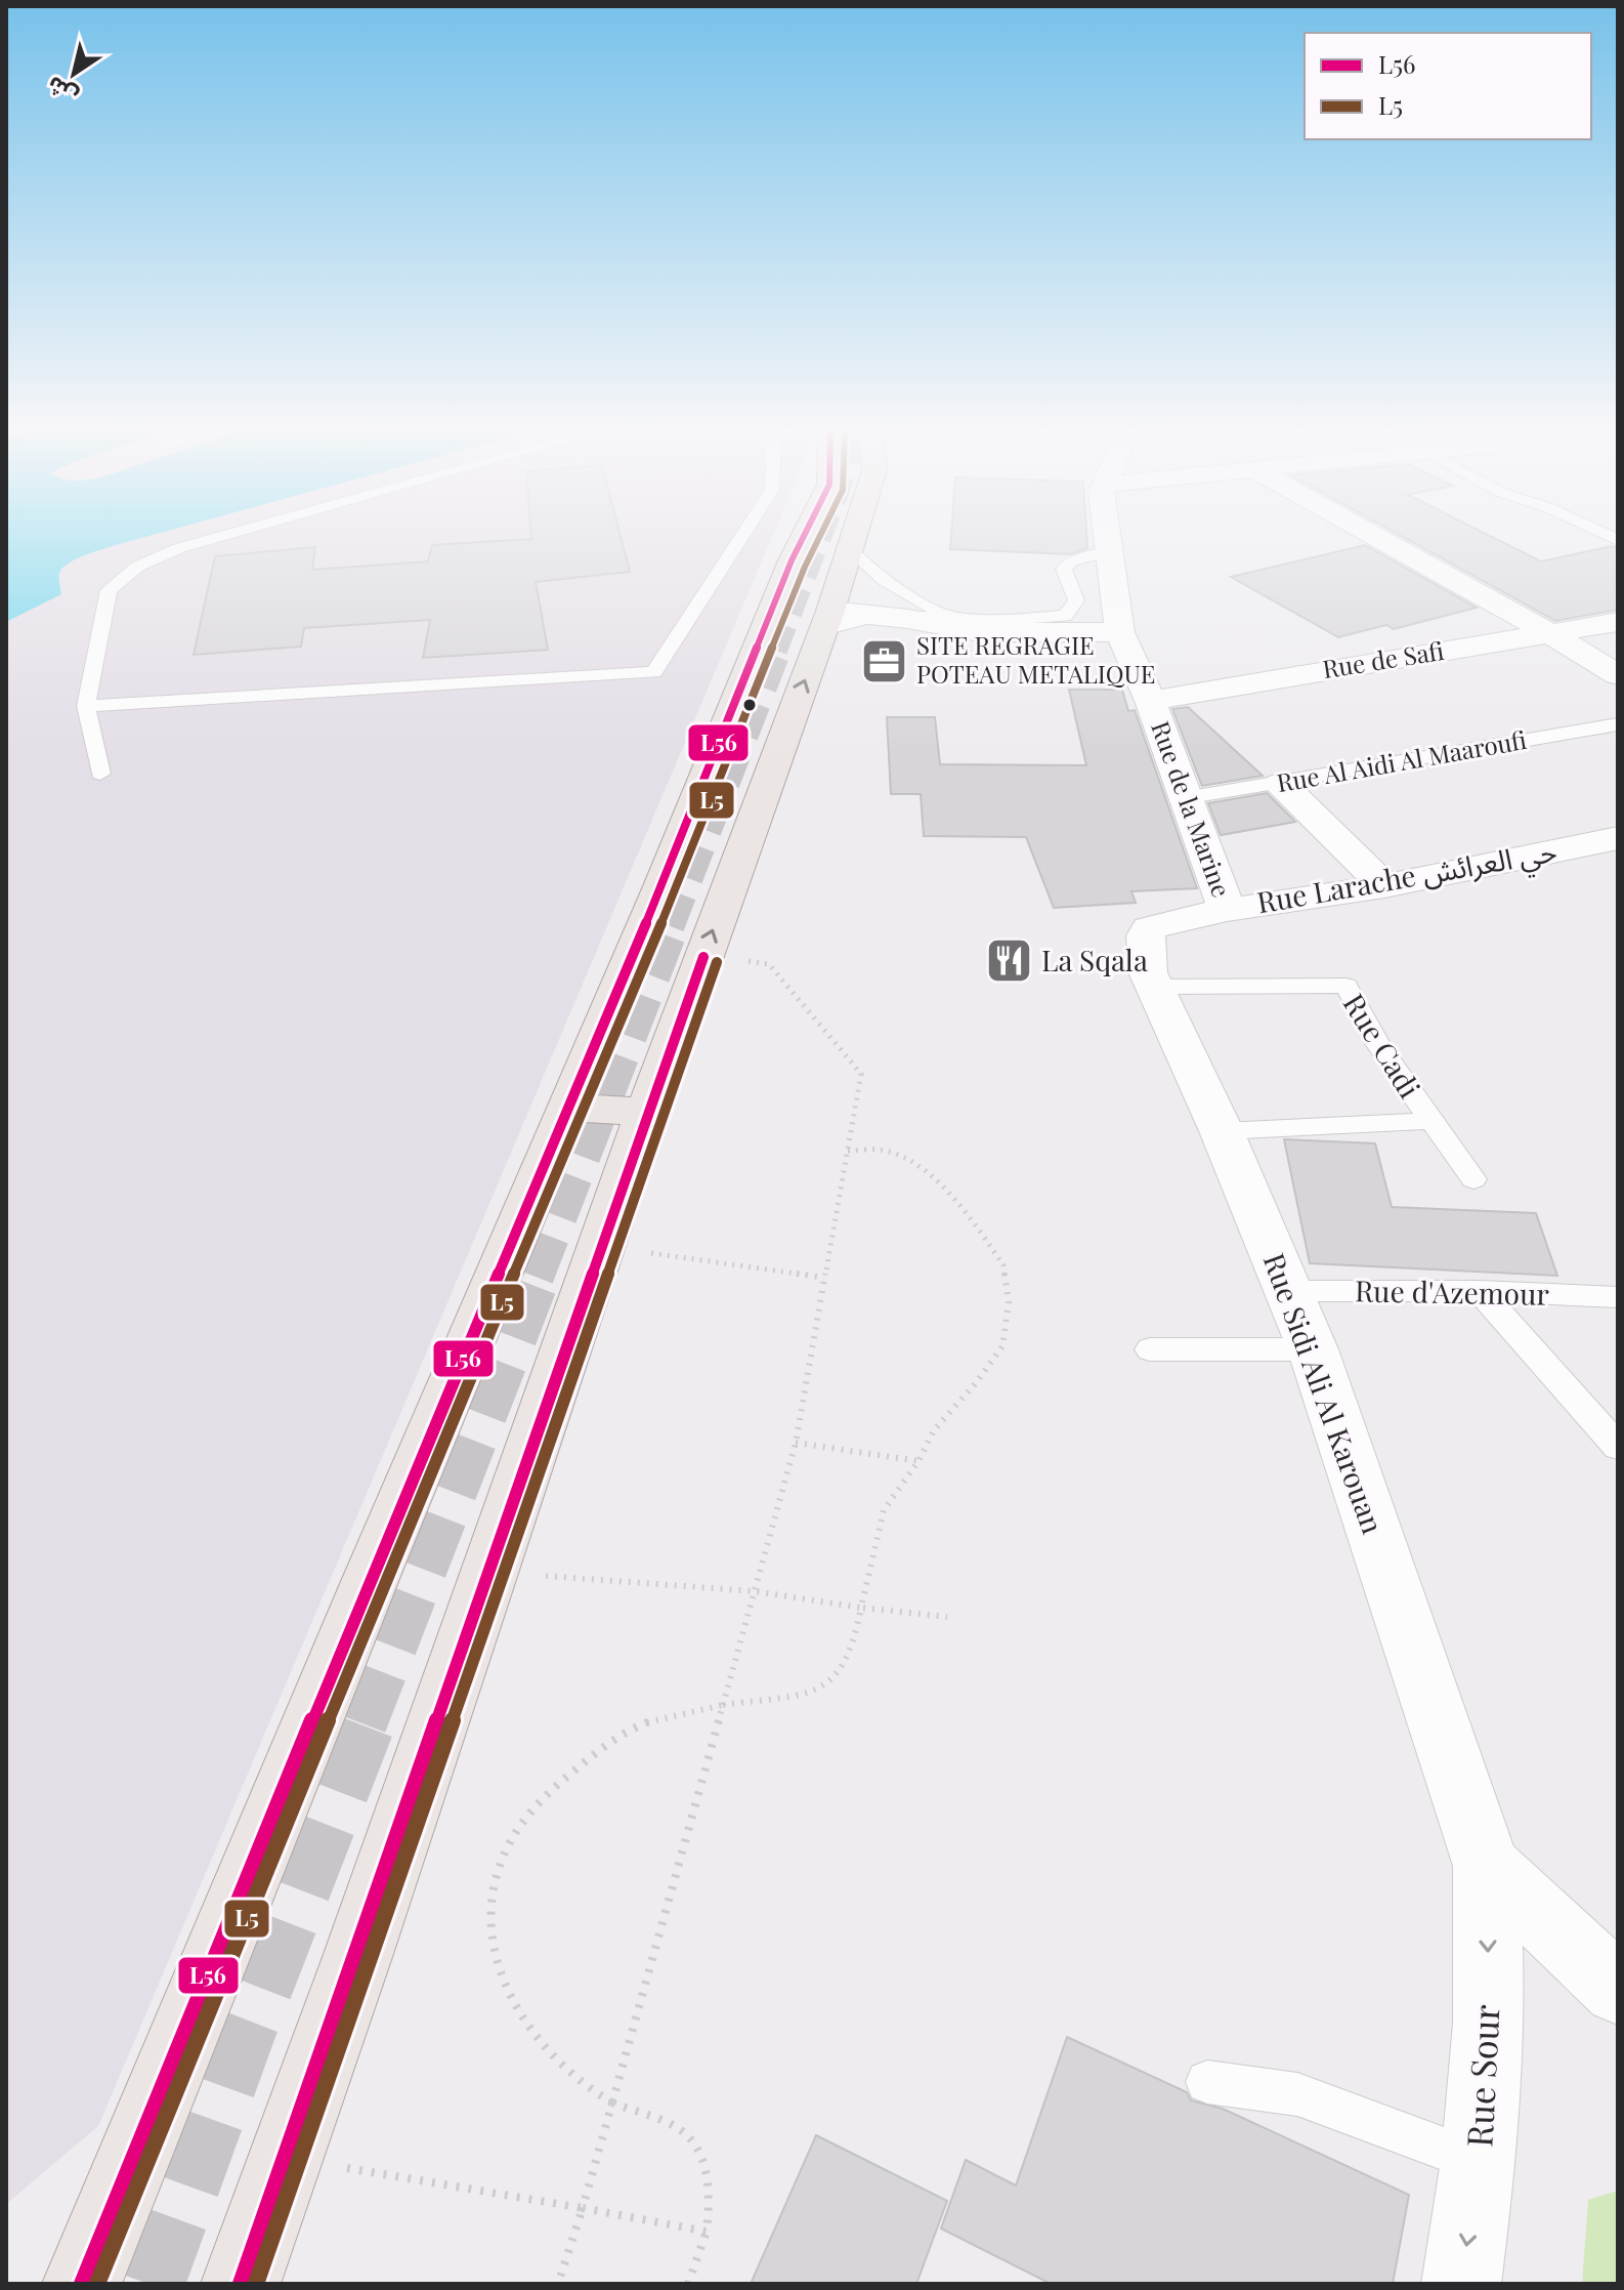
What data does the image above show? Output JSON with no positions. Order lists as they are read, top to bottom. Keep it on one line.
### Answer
{"streets":{"street":["Rue de Safi","Rue de la Marine","Rue Larache حي العرائش","Rue Sidi Ali Al Karouan","Rue Sour"],"lane":["Rue Al Aidi Al Maaroufi","Rue Cadi","Rue d'Azemour"]},"crossings":[["Rue de Safi","Rue de la Marine"],["Rue Al Aidi Al Maaroufi","Rue de la Marine"],["Rue de la Marine","Rue Larache حي العرائش"],["Rue Larache حي العرائش","Rue Sidi Ali Al Karouan"],["Rue Cadi","Rue Sidi Ali Al Karouan"],["Rue d'Azemour","Rue Sidi Ali Al Karouan"],["Rue Sidi Ali Al Karouan","Rue Sour"]],"one_way":["Rue Sour"],"places":{"office":["SITE REGRAGIE POTEAU METALIQUE"],"restaurant":["La Sqala"]},"lines":["transit line L56","transit line L5"],"legend":["L56","L5"],"north":"bottom left"}
